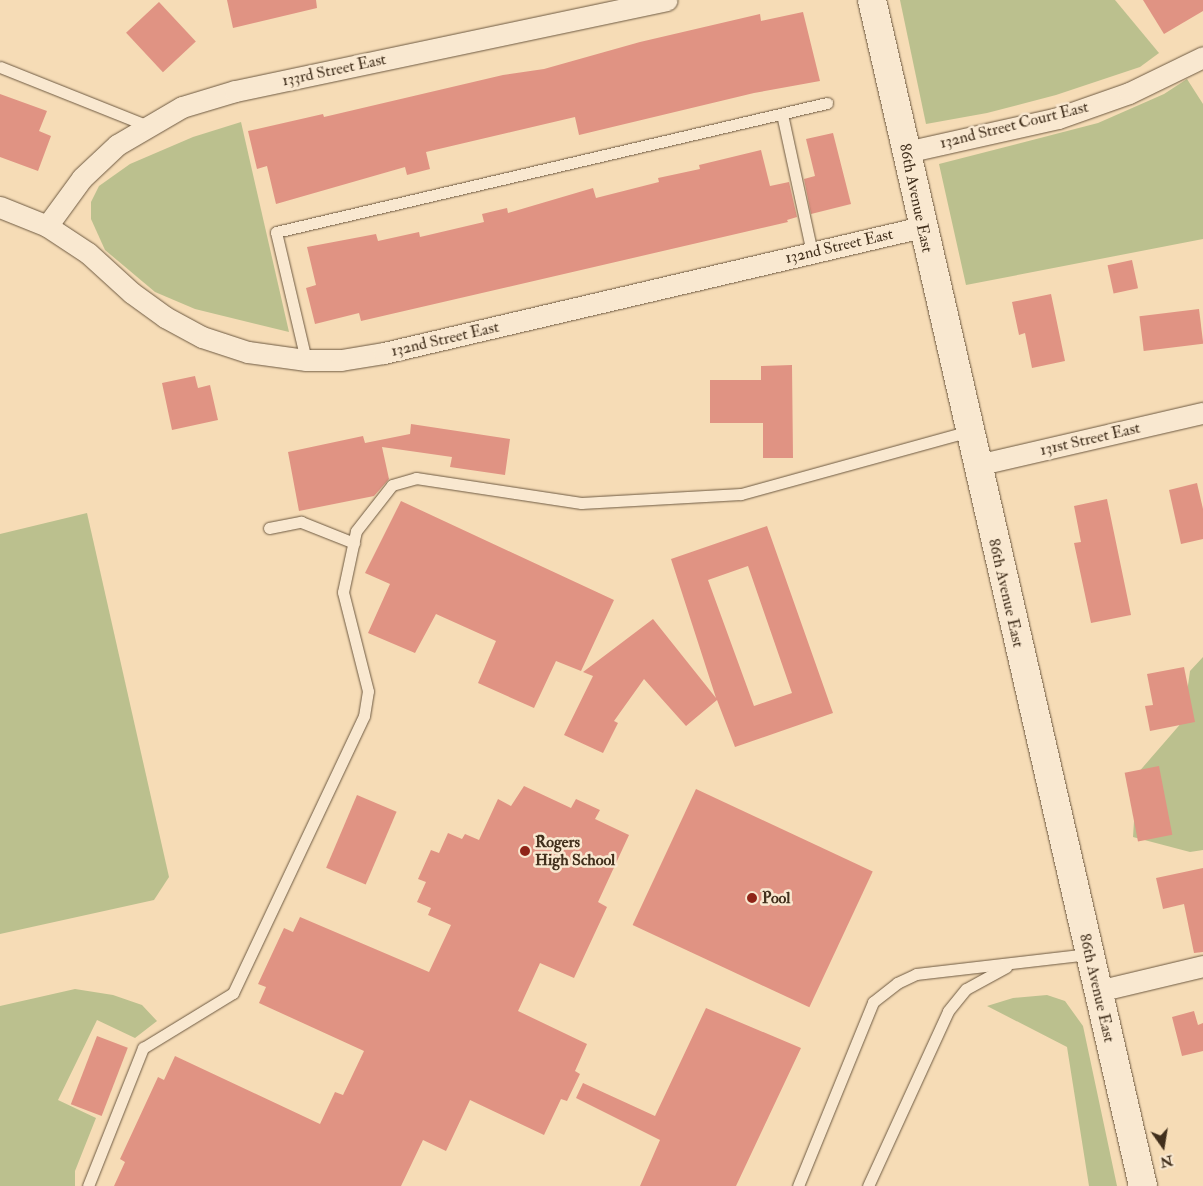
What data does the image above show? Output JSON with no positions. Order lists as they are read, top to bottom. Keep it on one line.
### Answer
{"streets":{"street":["133rd Street East","132nd Street Court East","86th Avenue East","132nd Street East","131st Street East"]},"crossings":[["133rd Street East","132nd Street East"],["132nd Street Court East","86th Avenue East"],["86th Avenue East","132nd Street East"],["86th Avenue East","131st Street East"]],"places":["Rogers High School","Pool"],"north":"bottom"}
